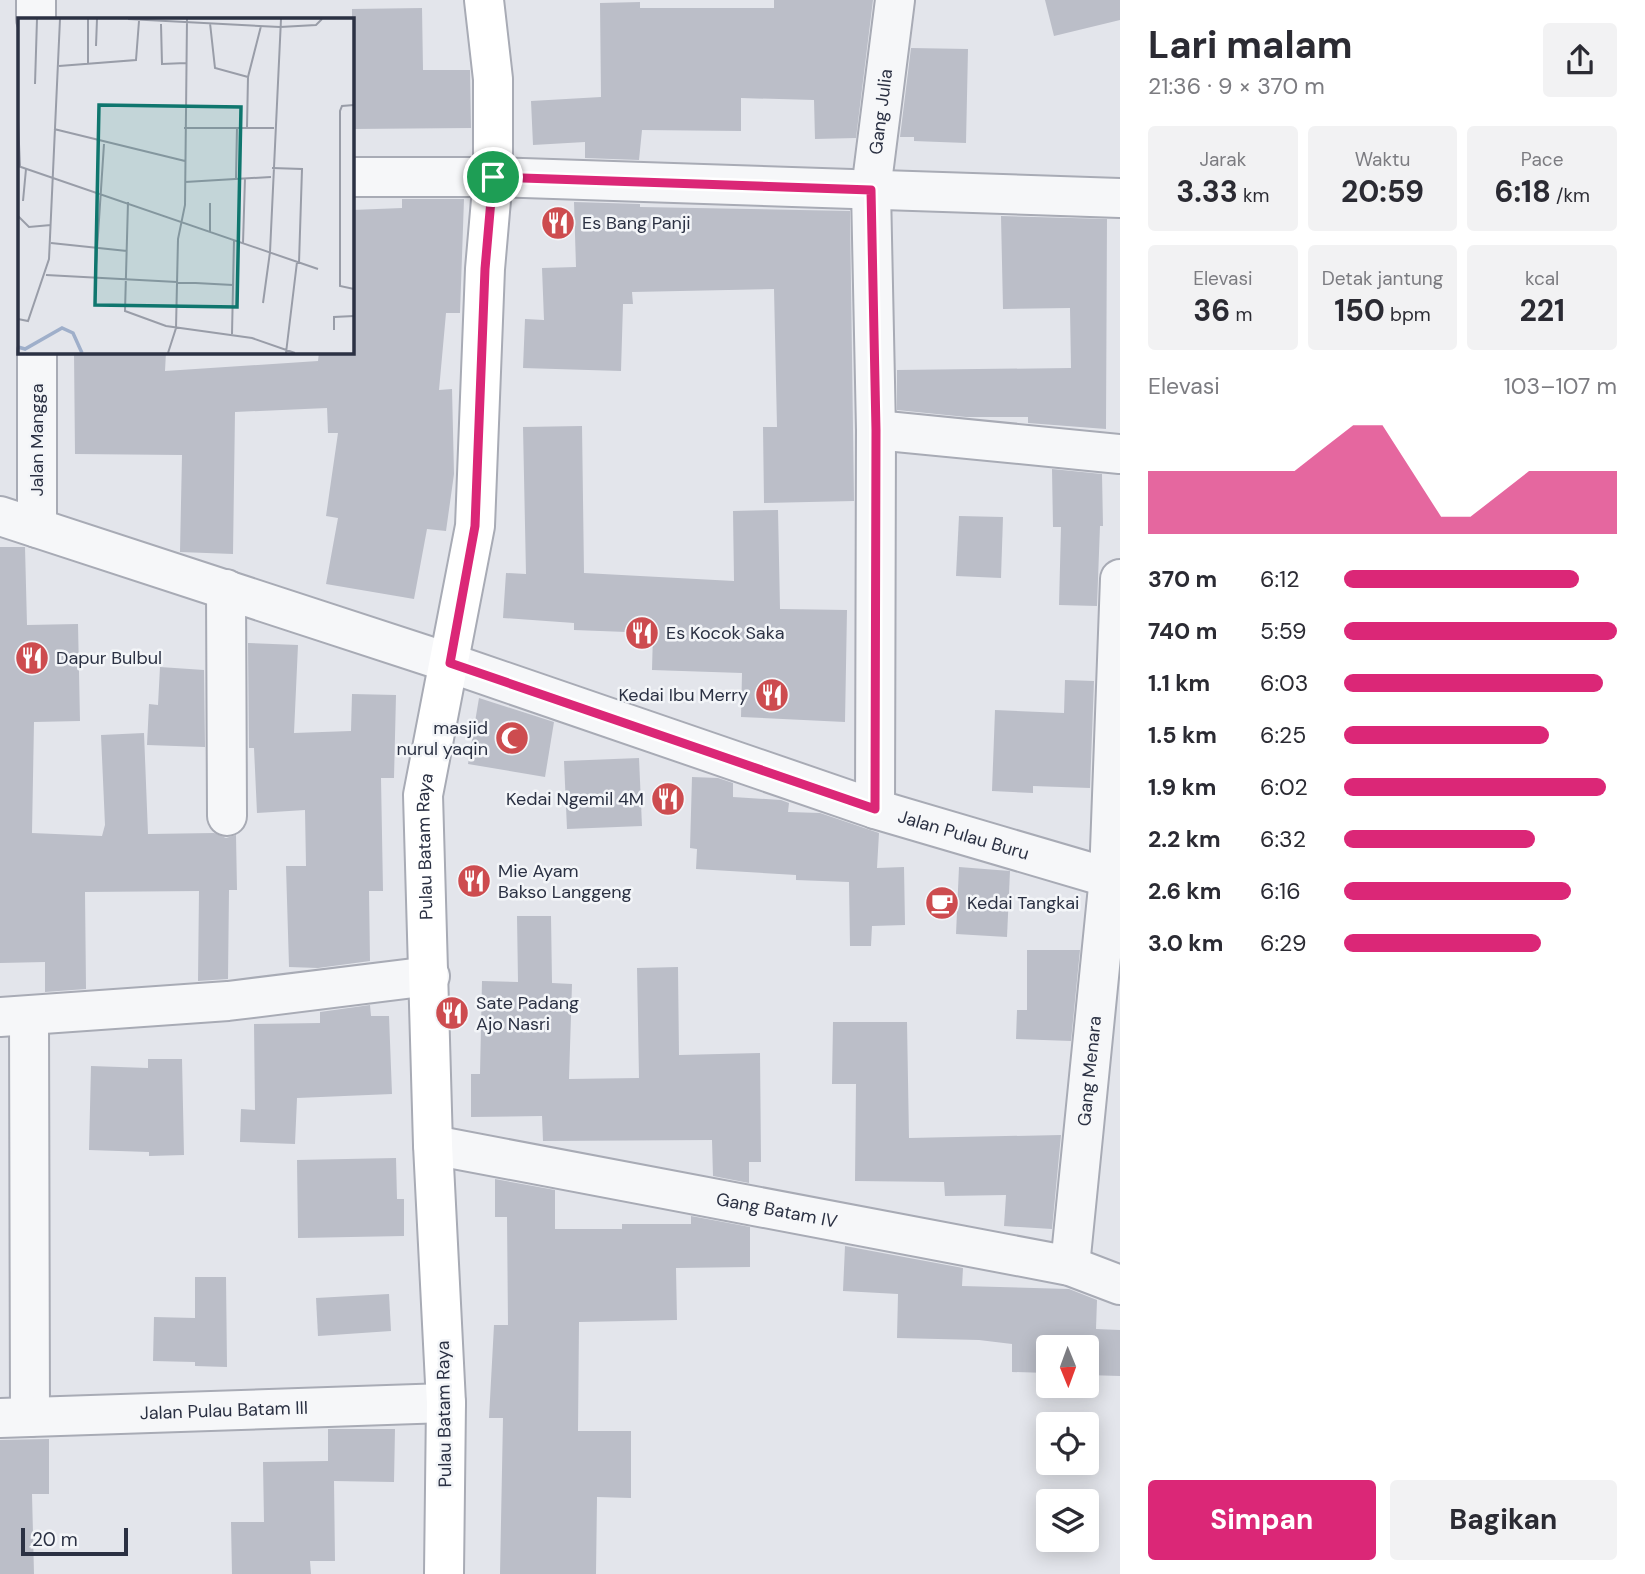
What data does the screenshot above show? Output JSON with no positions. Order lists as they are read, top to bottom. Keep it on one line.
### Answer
{"streets":{"street":["Gang Julia","Jalan Mangga","Jalan Pulau Buru","Pulau Batam Raya","Gang Menara","Gang Batam IV","Jalan Pulau Batam III"]},"crossings":[["Gang Julia","Jalan Pulau Buru"],["Jalan Mangga","Jalan Pulau Buru"],["Jalan Pulau Buru","Pulau Batam Raya"],["Jalan Pulau Buru","Gang Menara"],["Pulau Batam Raya","Gang Batam IV"],["Pulau Batam Raya","Jalan Pulau Batam III"],["Gang Menara","Gang Batam IV"]],"places":{"restaurant":["Es Bang Panji","Es Kocok Saka","Dapur Bulbul","Kedai Ibu Merry","Kedai Ngemil 4M","Mie Ayam Bakso Langgeng","Sate Padang Ajo Nasri"],"mosque":["masjid nurul yaqin"],"cafe":["Kedai Tangkai"]},"scale_bar":"20 m","north":"bottom","page":{"heading":["Lari malam","21:36 · 9 × 370 m"],"stats":[["Jarak","3.33 km"],["Waktu","20:59"],["Pace","6:18 /km"],["Elevasi","36 m"],["Detak jantung","150 bpm"],["kcal","221"]],"chart":["Elevasi","103–107 m"],"list":[{"name":"370 m","note":"6:12"},{"name":"740 m","note":"5:59"},{"name":"1.1 km","note":"6:03"},{"name":"1.5 km","note":"6:25"},{"name":"1.9 km","note":"6:02"},{"name":"2.2 km","note":"6:32"},{"name":"2.6 km","note":"6:16"},{"name":"3.0 km","note":"6:29"}],"buttons":["Simpan","Bagikan"],"scale":"20 m"}}
